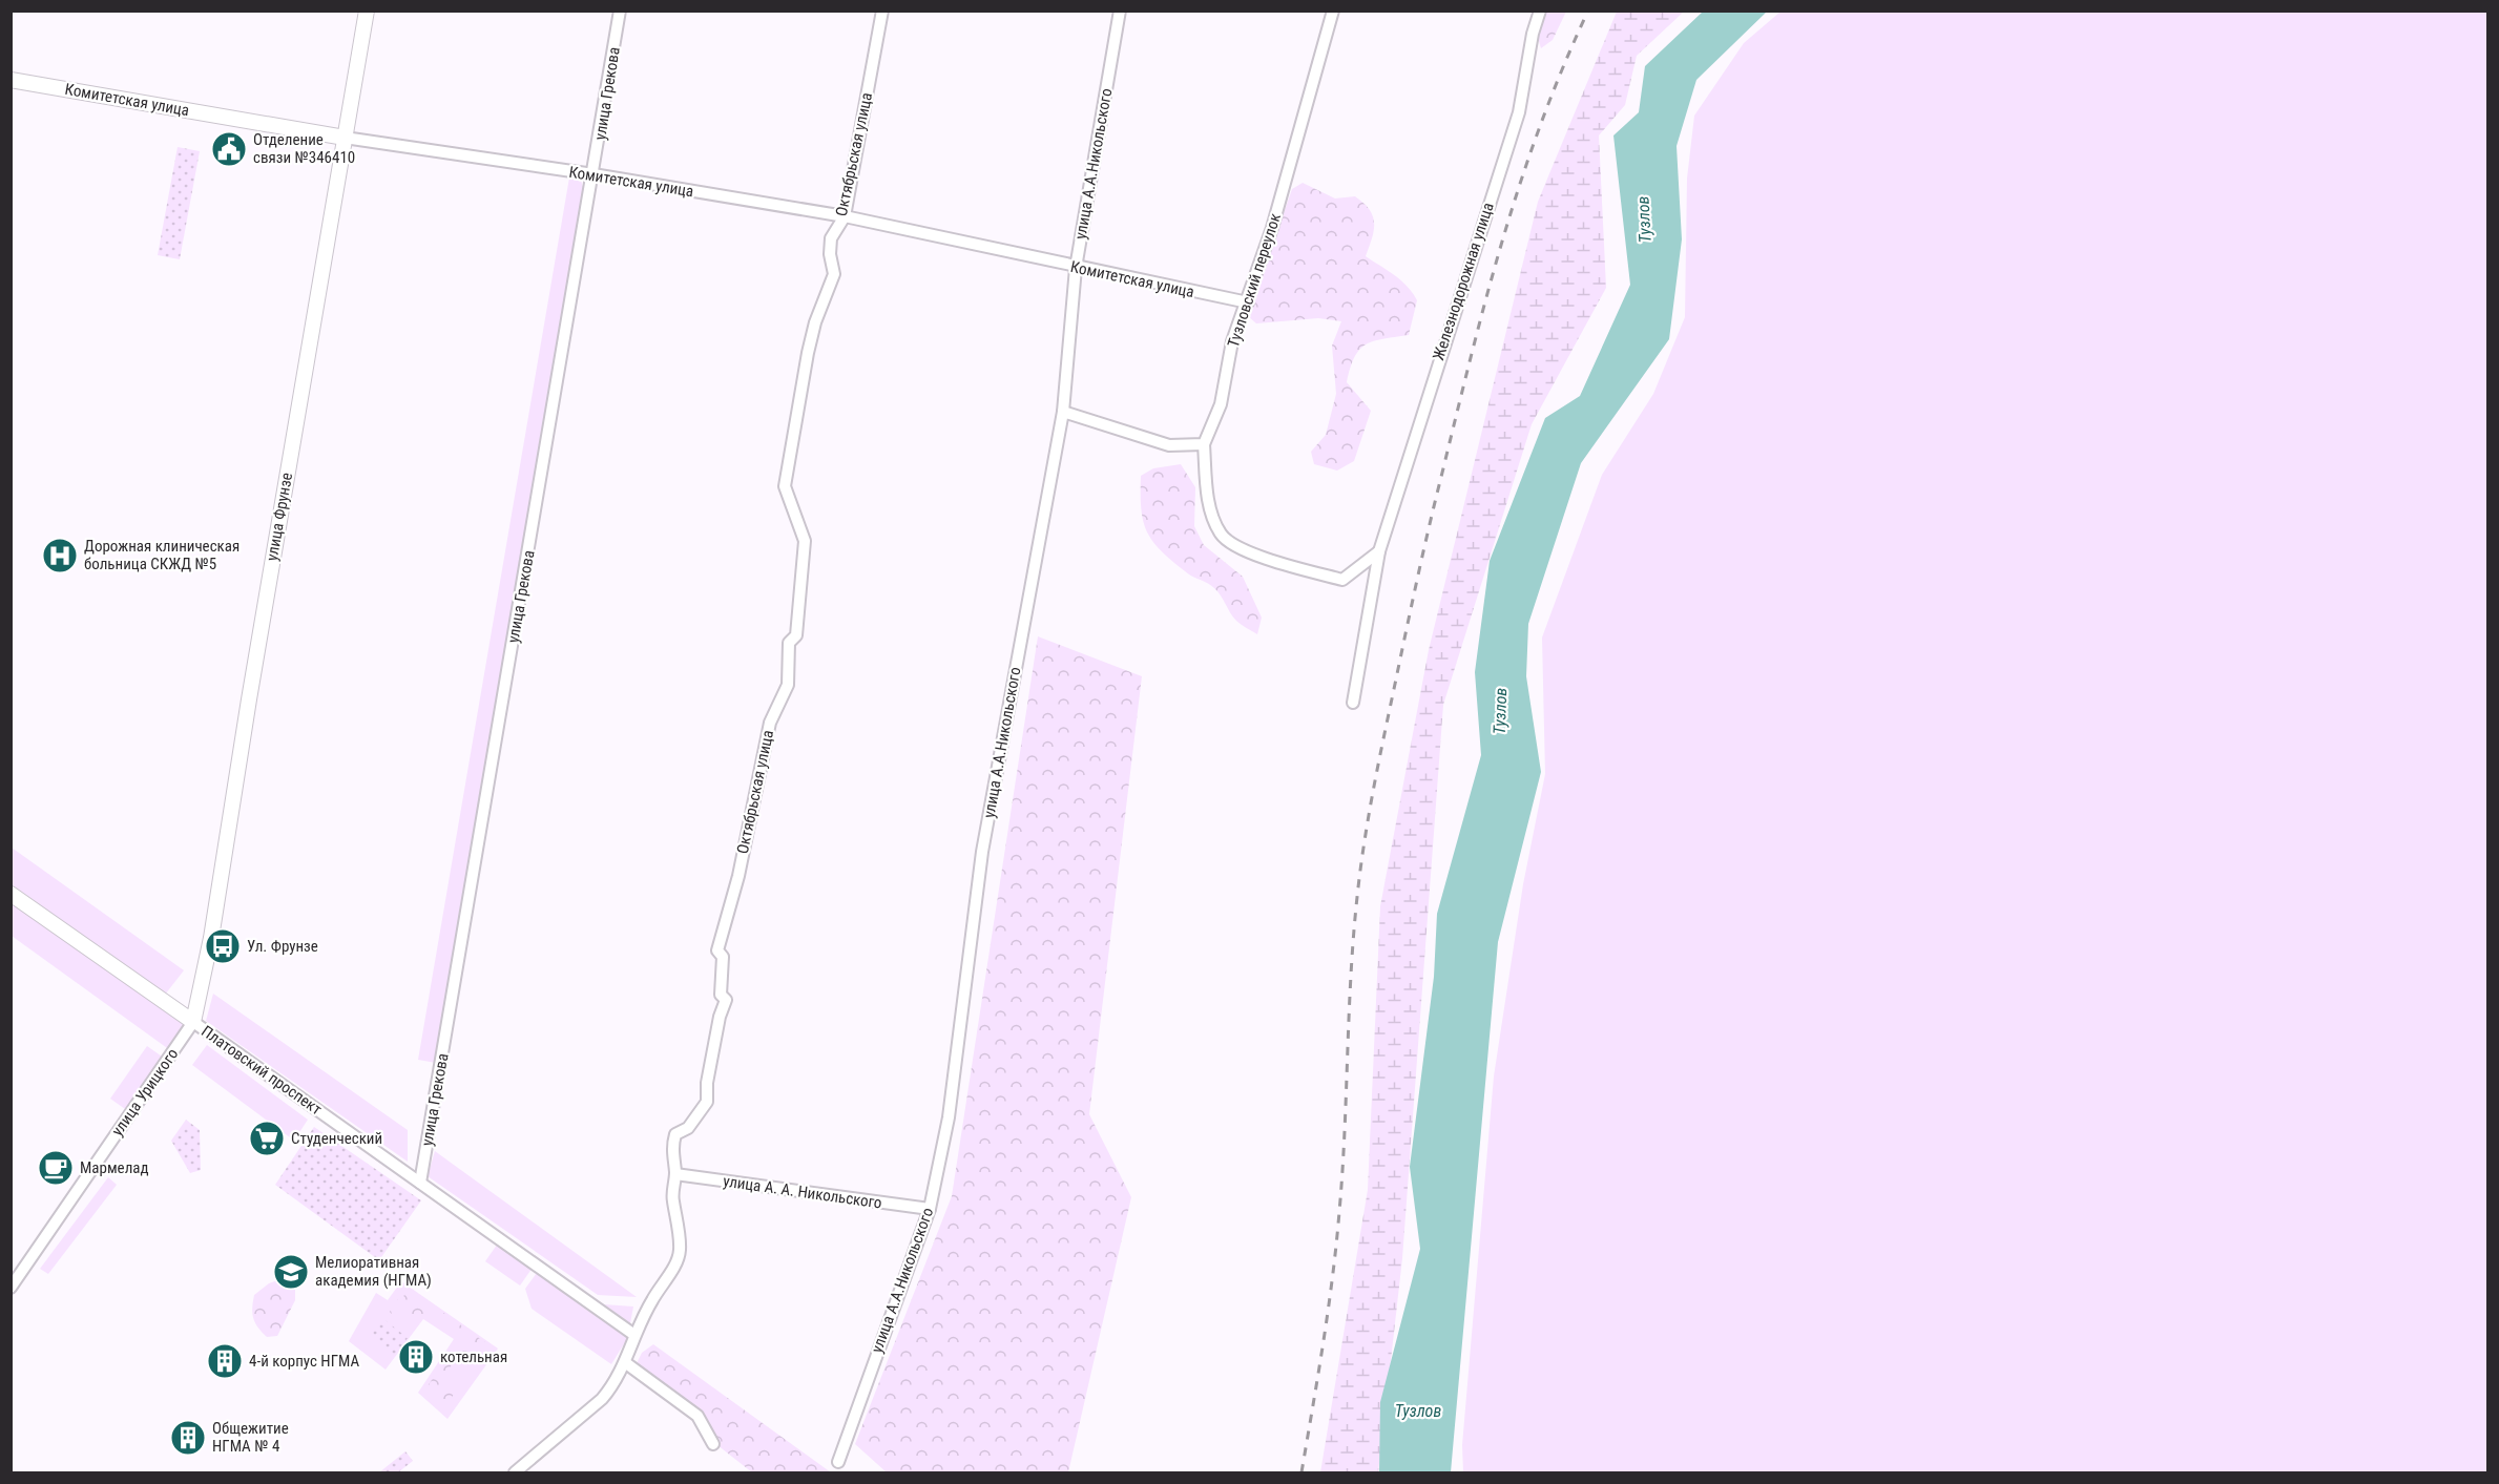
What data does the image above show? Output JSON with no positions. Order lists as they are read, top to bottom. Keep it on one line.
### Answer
{"streets":{"street":["улица Грекова","Комитетская улица","Октябрьская улица","улица А.А.Никольского","Тузловский переулок","Железнодорожная улица","улица Фрунзе","Платовский проспект","улица Урицкого","улица А. А. Никольского"]},"crossings":[["улица Грекова","Комитетская улица"],["улица Грекова","Платовский проспект"],["Комитетская улица","Октябрьская улица"],["Комитетская улица","улица А.А.Никольского"],["Комитетская улица","Тузловский переулок"],["Комитетская улица","улица Фрунзе"],["Октябрьская улица","Платовский проспект"],["Октябрьская улица","улица А. А. Никольского"],["улица А.А.Никольского","улица А. А. Никольского"],["улица Фрунзе","Платовский проспект"],["улица Фрунзе","улица Урицкого"],["Платовский проспект","улица Урицкого"]],"water":["Тузлов"],"places":{"public building":["Отделение связи №346410"],"hospital":["Дорожная клиническая больница СКЖД №5"],"bus stop":["Ул. Фрунзе"],"supermarket":["Студенческий"],"cafe":["Мармелад"],"school or university":["Мелиоративная академия (НГМА)"],"building":["котельная","4-й корпус НГМА","Общежитие НГМА № 4"]}}
